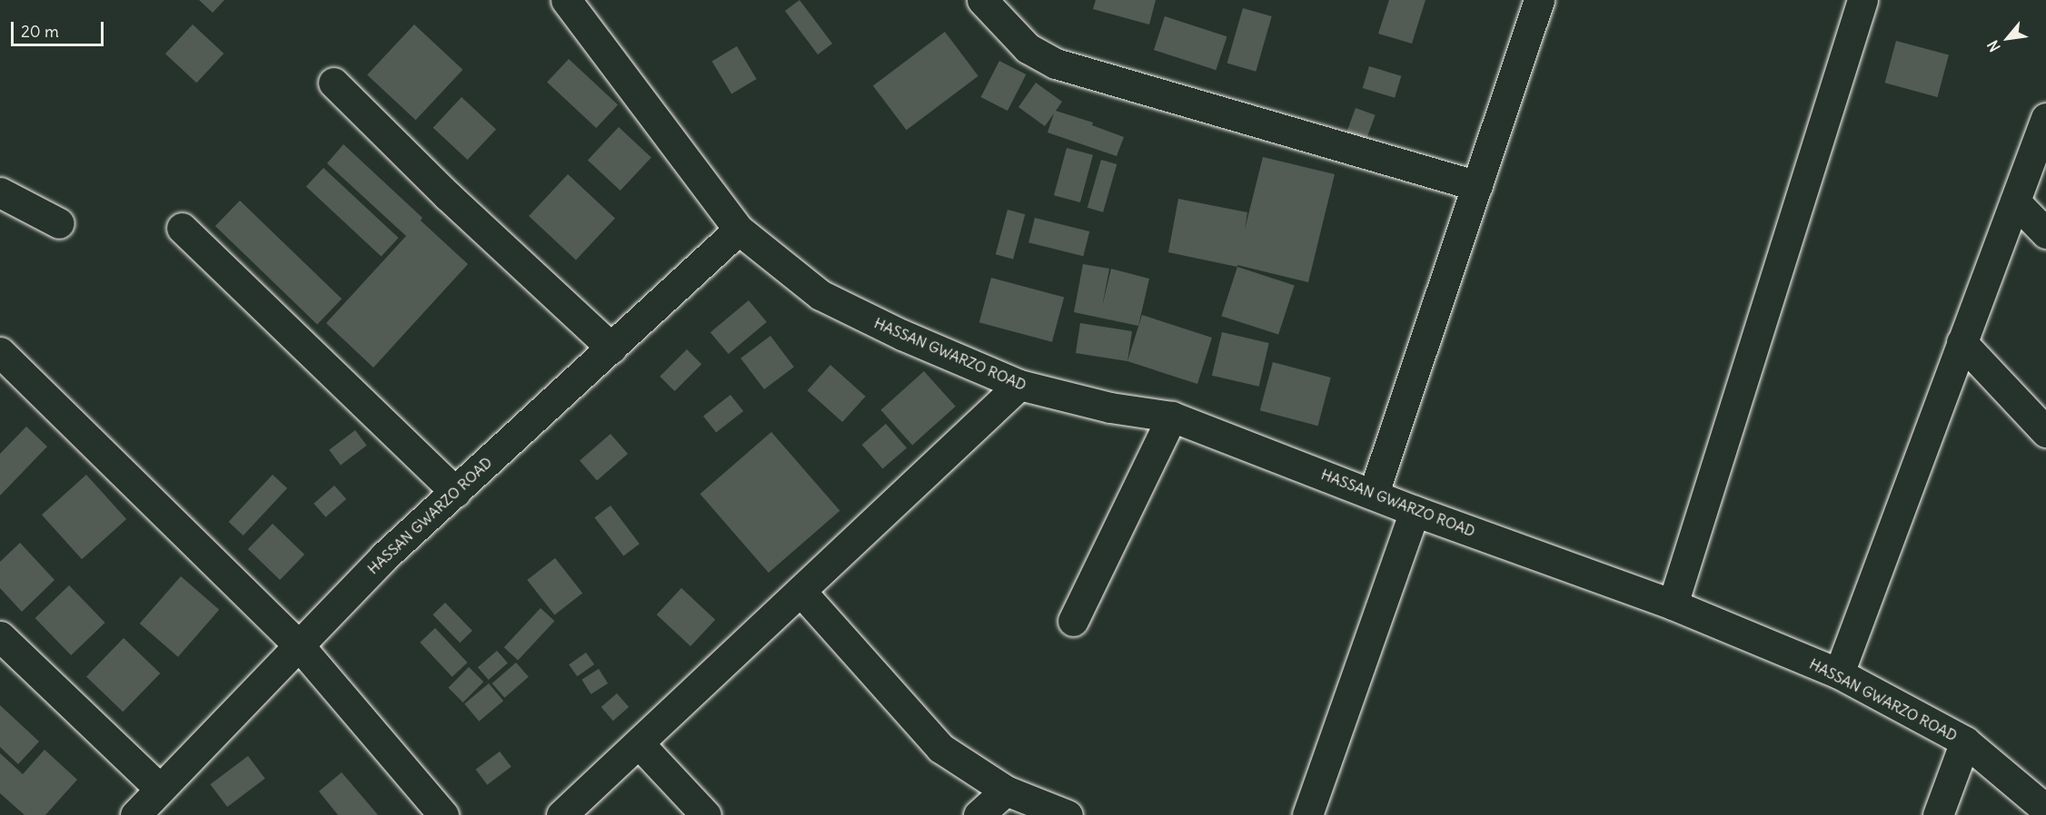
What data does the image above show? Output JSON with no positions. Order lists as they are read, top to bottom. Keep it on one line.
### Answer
{"streets":{"street":["HASSAN GWARZO ROAD"]},"scale_bar":"20 m","north":"bottom left"}
